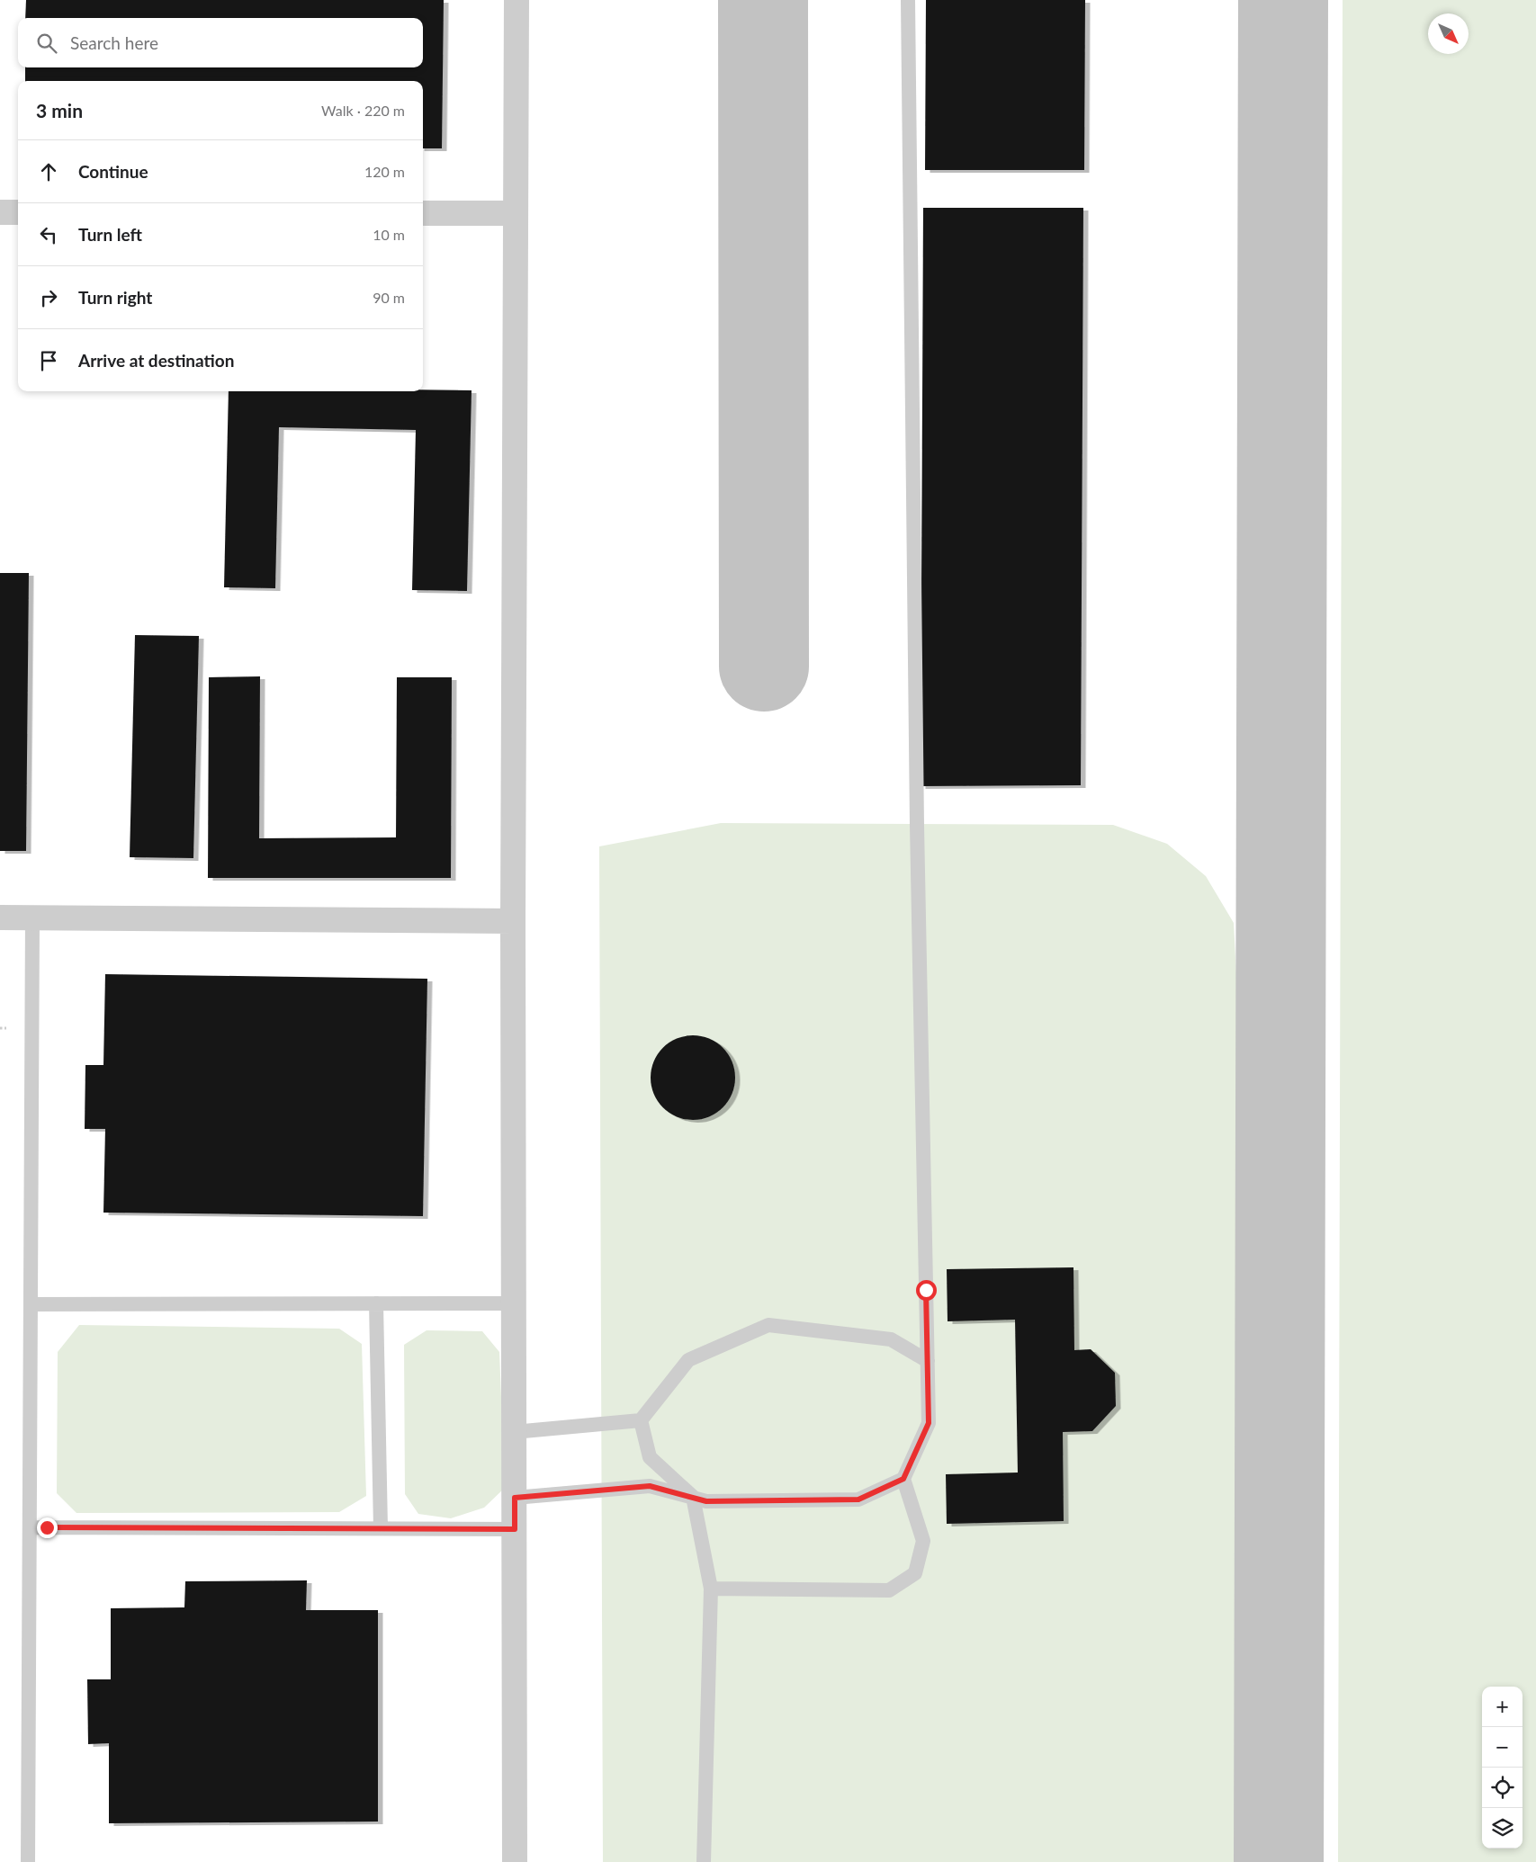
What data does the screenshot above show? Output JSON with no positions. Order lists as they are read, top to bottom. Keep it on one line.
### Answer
{"north":"bottom right","page":{"search":"Search here","heading":["3 min","Walk · 220 m"],"list":[["Continue","120 m"],["Turn left","10 m"],["Turn right","90 m"],"Arrive at destination"],"map_buttons":["+","−"]}}
